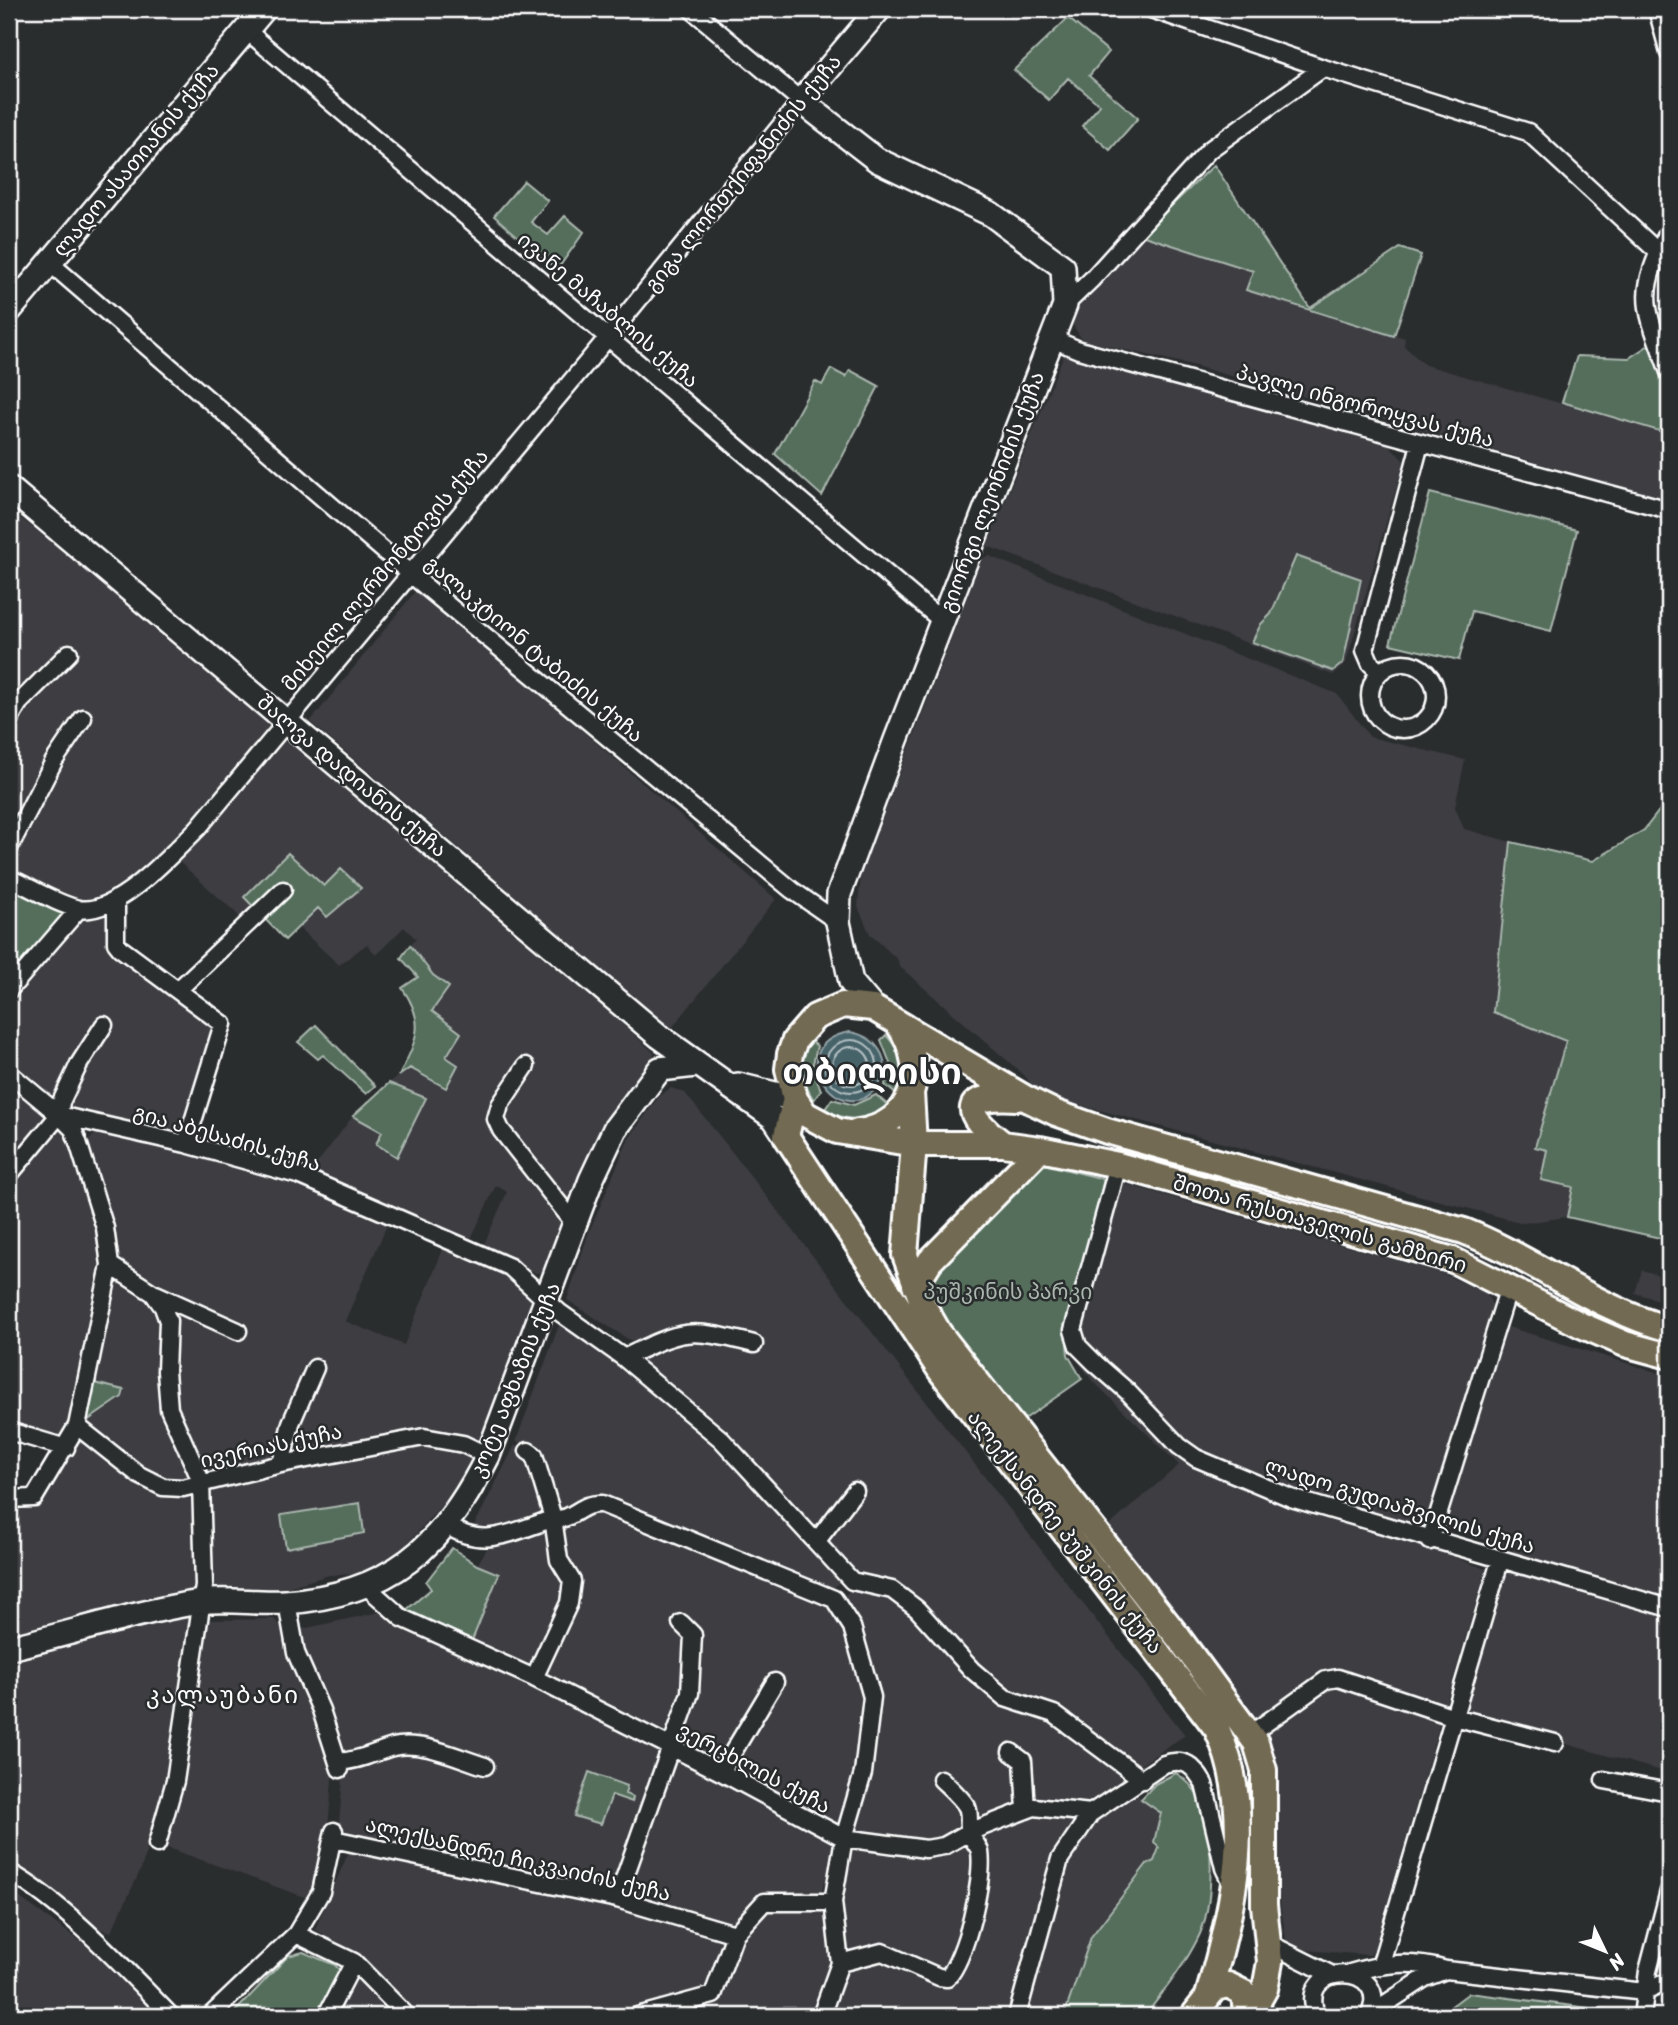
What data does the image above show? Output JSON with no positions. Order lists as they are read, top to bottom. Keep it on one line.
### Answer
{"streets":{"main road":["ლადო ასათიანის ქუჩა","გიგა ლორთქიფანიძის ქუჩა","გიორგი ლეონიძის ქუჩა","შალვა დადიანის ქუჩა","შოთა რუსთაველის გამზირი","კოტე აფხაზის ქუჩა","ალექსანდრე პუშკინის ქუჩა"],"street":["ივანე მაჩაბლის ქუჩა","პავლე ინგოროყვას ქუჩა","მიხეილ ლერმონტოვის ქუჩა","გალაკტიონ ტაბიძის ქუჩა","გია აბესაძის ქუჩა","ივერიას ქუჩა","ლადო გუდიაშვილის ქუჩა","ვერცხლის ქუჩა","ალექსანდრე ჩიკვაიძის ქუჩა"]},"crossings":[["ლადო ასათიანის ქუჩა","ივანე მაჩაბლის ქუჩა"],["ლადო ასათიანის ქუჩა","გალაკტიონ ტაბიძის ქუჩა"],["გიგა ლორთქიფანიძის ქუჩა","ივანე მაჩაბლის ქუჩა"],["გიგა ლორთქიფანიძის ქუჩა","მიხეილ ლერმონტოვის ქუჩა"],["ივანე მაჩაბლის ქუჩა","გიორგი ლეონიძის ქუჩა"],["ივანე მაჩაბლის ქუჩა","მიხეილ ლერმონტოვის ქუჩა"],["პავლე ინგოროყვას ქუჩა","გიორგი ლეონიძის ქუჩა"],["გიორგი ლეონიძის ქუჩა","გალაკტიონ ტაბიძის ქუჩა"],["გიორგი ლეონიძის ქუჩა","შოთა რუსთაველის გამზირი"],["გიორგი ლეონიძის ქუჩა","ალექსანდრე პუშკინის ქუჩა"],["მიხეილ ლერმონტოვის ქუჩა","გალაკტიონ ტაბიძის ქუჩა"],["მიხეილ ლერმონტოვის ქუჩა","შალვა დადიანის ქუჩა"],["შალვა დადიანის ქუჩა","კოტე აფხაზის ქუჩა"],["გია აბესაძის ქუჩა","კოტე აფხაზის ქუჩა"],["შოთა რუსთაველის გამზირი","ლადო გუდიაშვილის ქუჩა"],["შოთა რუსთაველის გამზირი","ალექსანდრე პუშკინის ქუჩა"],["კოტე აფხაზის ქუჩა","ივერიას ქუჩა"],["კოტე აფხაზის ქუჩა","ვერცხლის ქუჩა"]],"districts":["თბილისი","კალაუბანი"],"parks":["პუშკინის პარკი"],"north":"bottom right"}
